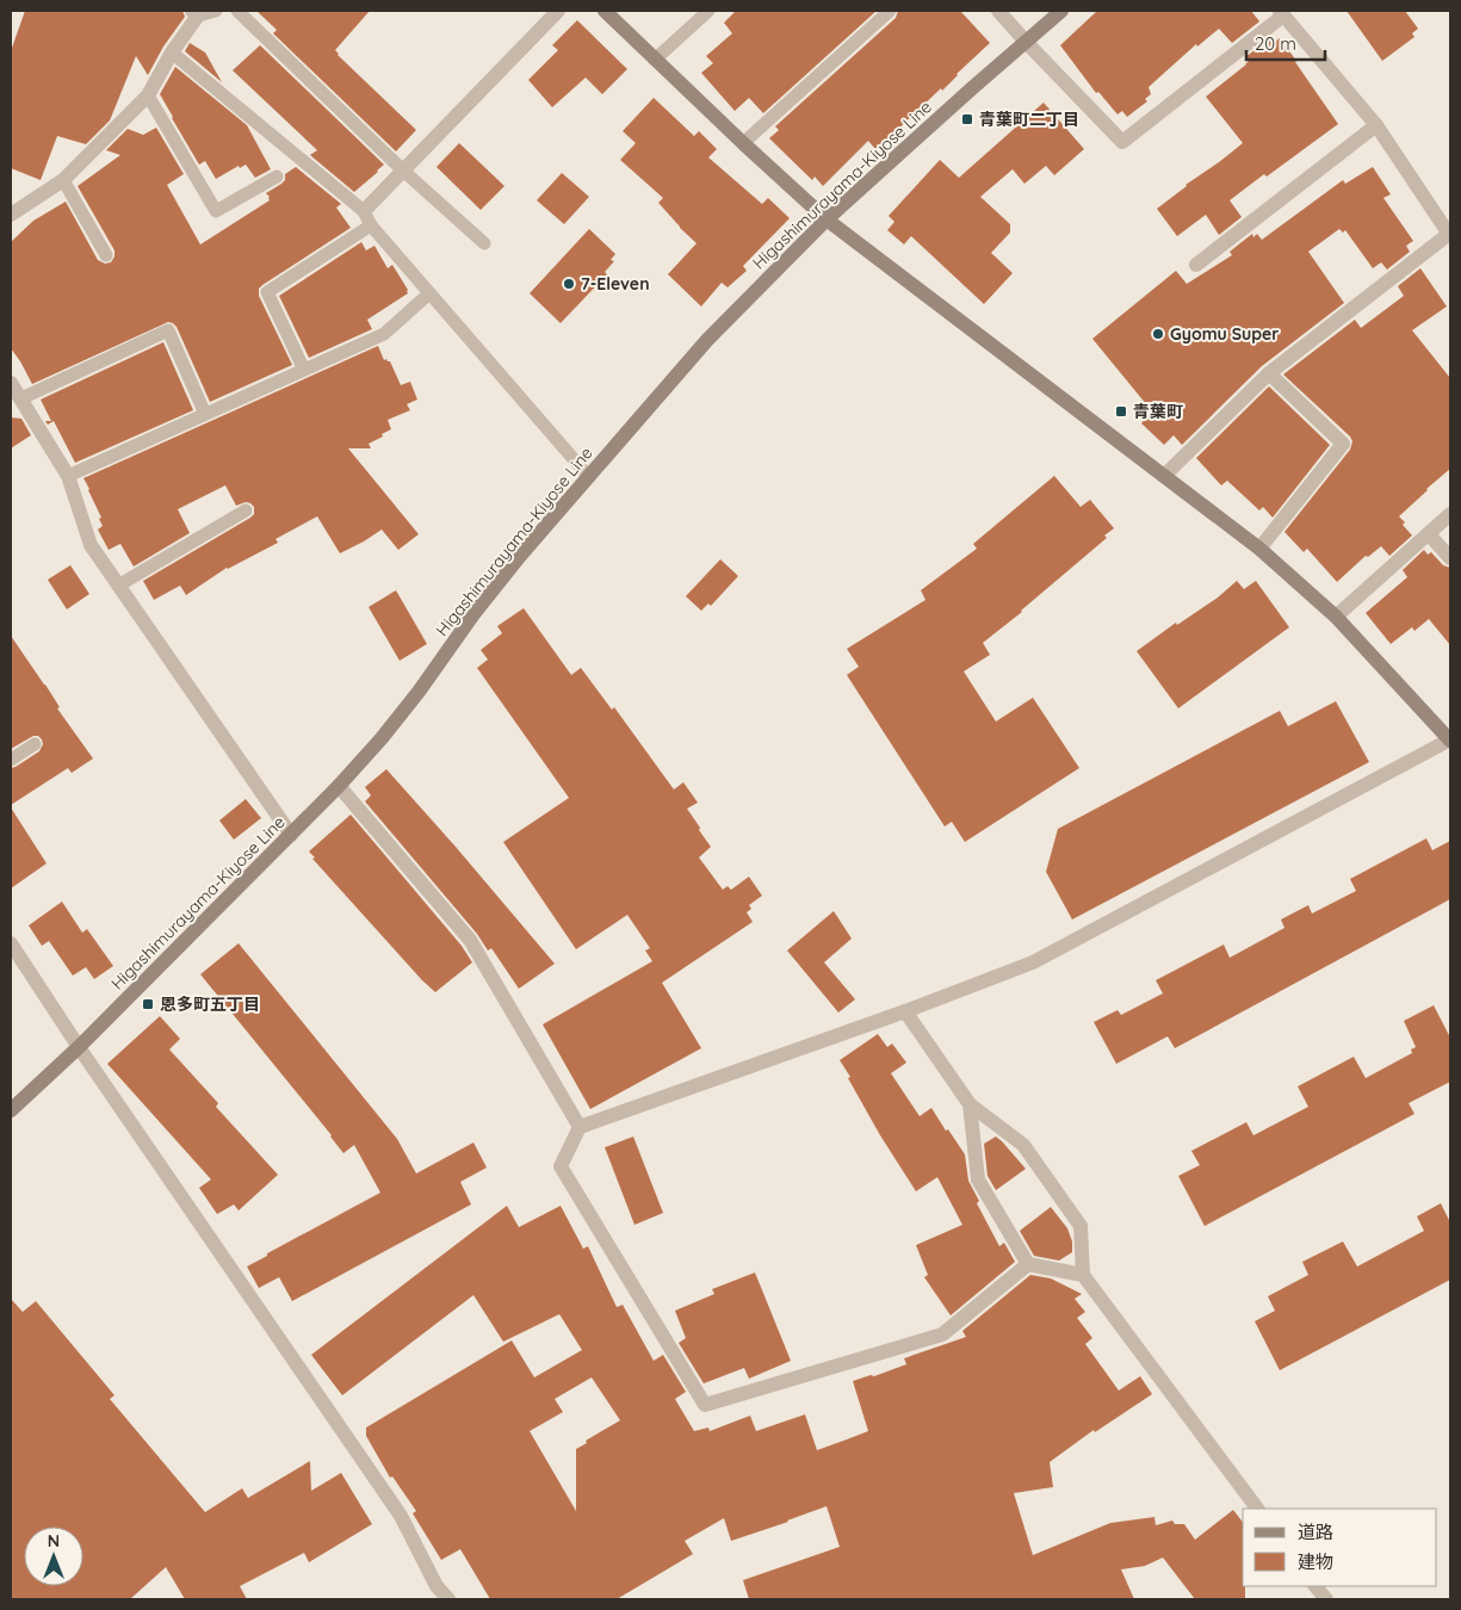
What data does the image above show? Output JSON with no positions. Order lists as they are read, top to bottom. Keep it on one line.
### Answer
{"streets":{"main road":["Higashimurayama-Kiyose Line"]},"places":{"transit":["青葉町二丁目","青葉町","恩多町五丁目"],"other":["7-Eleven","Gyomu Super"]},"legend":["道路","建物"],"scale_bar":"20 m","north":"top"}
